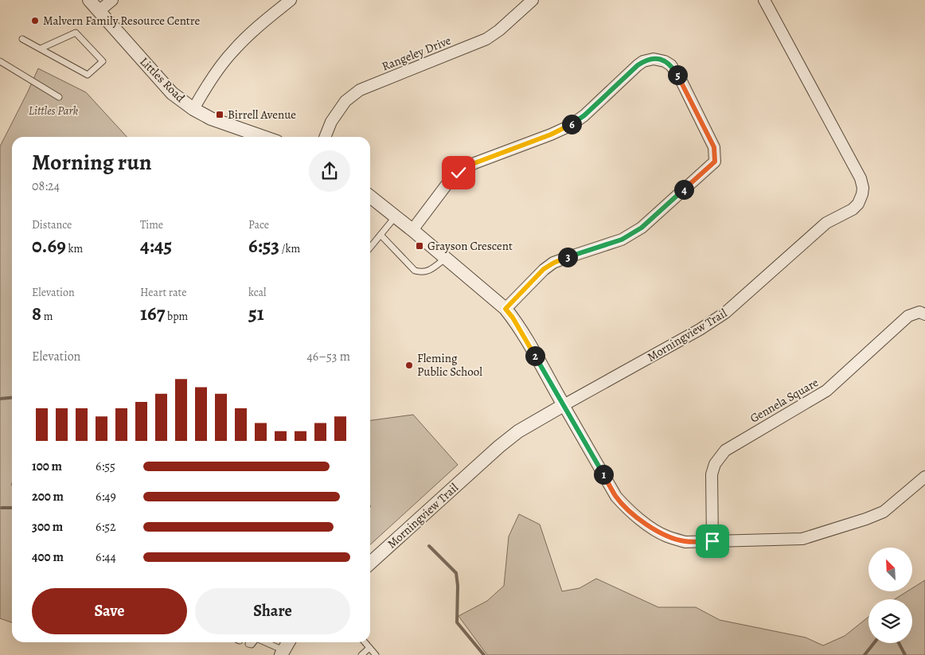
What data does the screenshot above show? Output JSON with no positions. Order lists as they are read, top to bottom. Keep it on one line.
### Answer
{"streets":{"street":["Rangeley Drive","Littles Road","Morningview Trail","Gennela Square"]},"parks":["Littles Park"],"places":{"other":["Malvern Family Resource Centre","Fleming Public School"],"transit":["Birrell Avenue","Grayson Crescent"]},"north":"top left","page":{"pins":["5","6","4","3","2","1"],"heading":["Morning run","08:24"],"stats":[["Distance","0.69 km"],["Time","4:45"],["Pace","6:53 /km"],["Elevation","8 m"],["Heart rate","167 bpm"],["kcal","51"]],"chart":["Elevation","46–53 m"],"list":[{"name":"100 m","note":"6:55"},{"name":"200 m","note":"6:49"},{"name":"300 m","note":"6:52"},{"name":"400 m","note":"6:44"}],"buttons":["Save","Share"]}}
